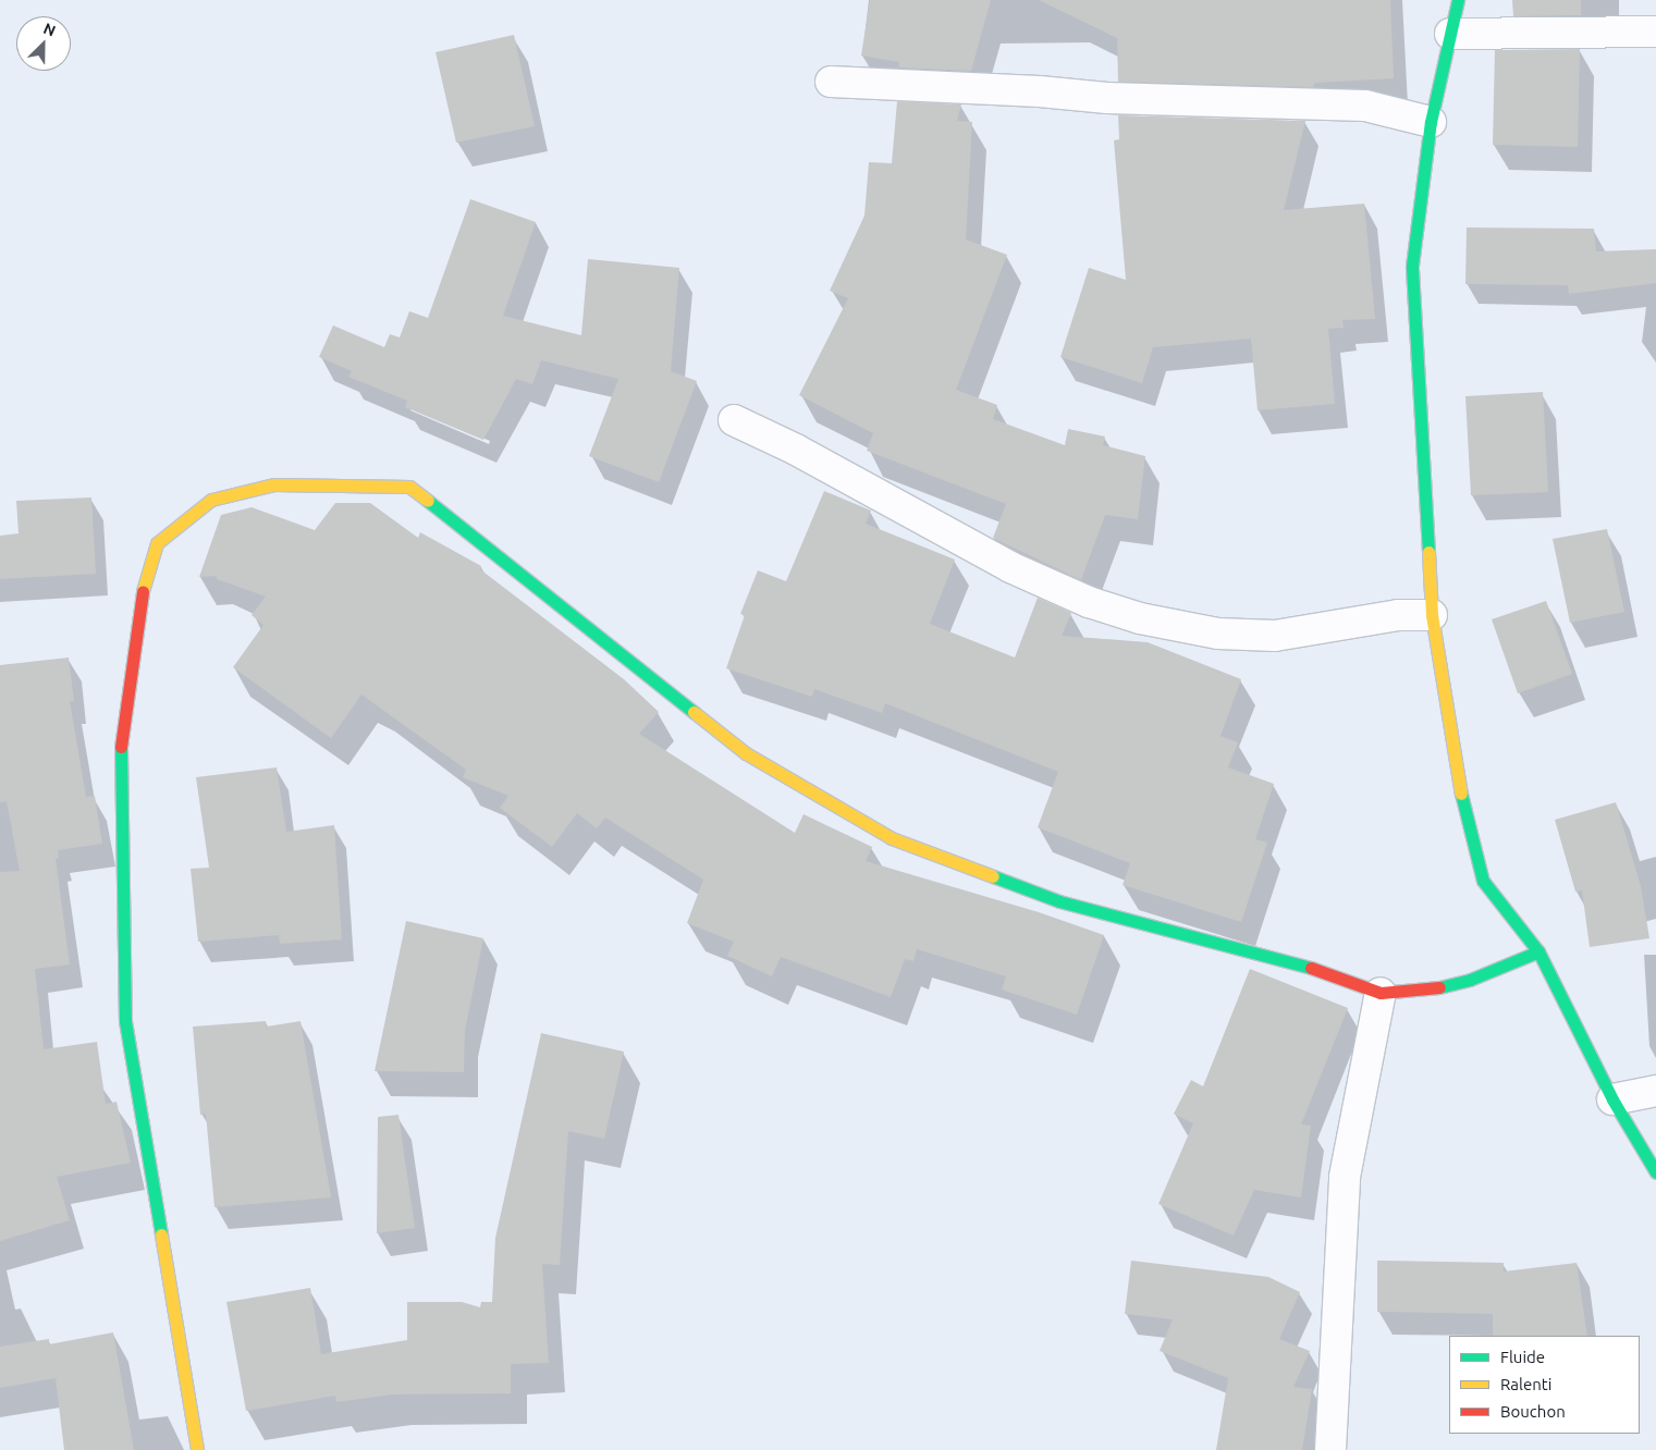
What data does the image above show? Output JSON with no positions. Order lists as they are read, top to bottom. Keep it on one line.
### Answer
{"legend":["Fluide","Ralenti","Bouchon"],"north":"top right"}
